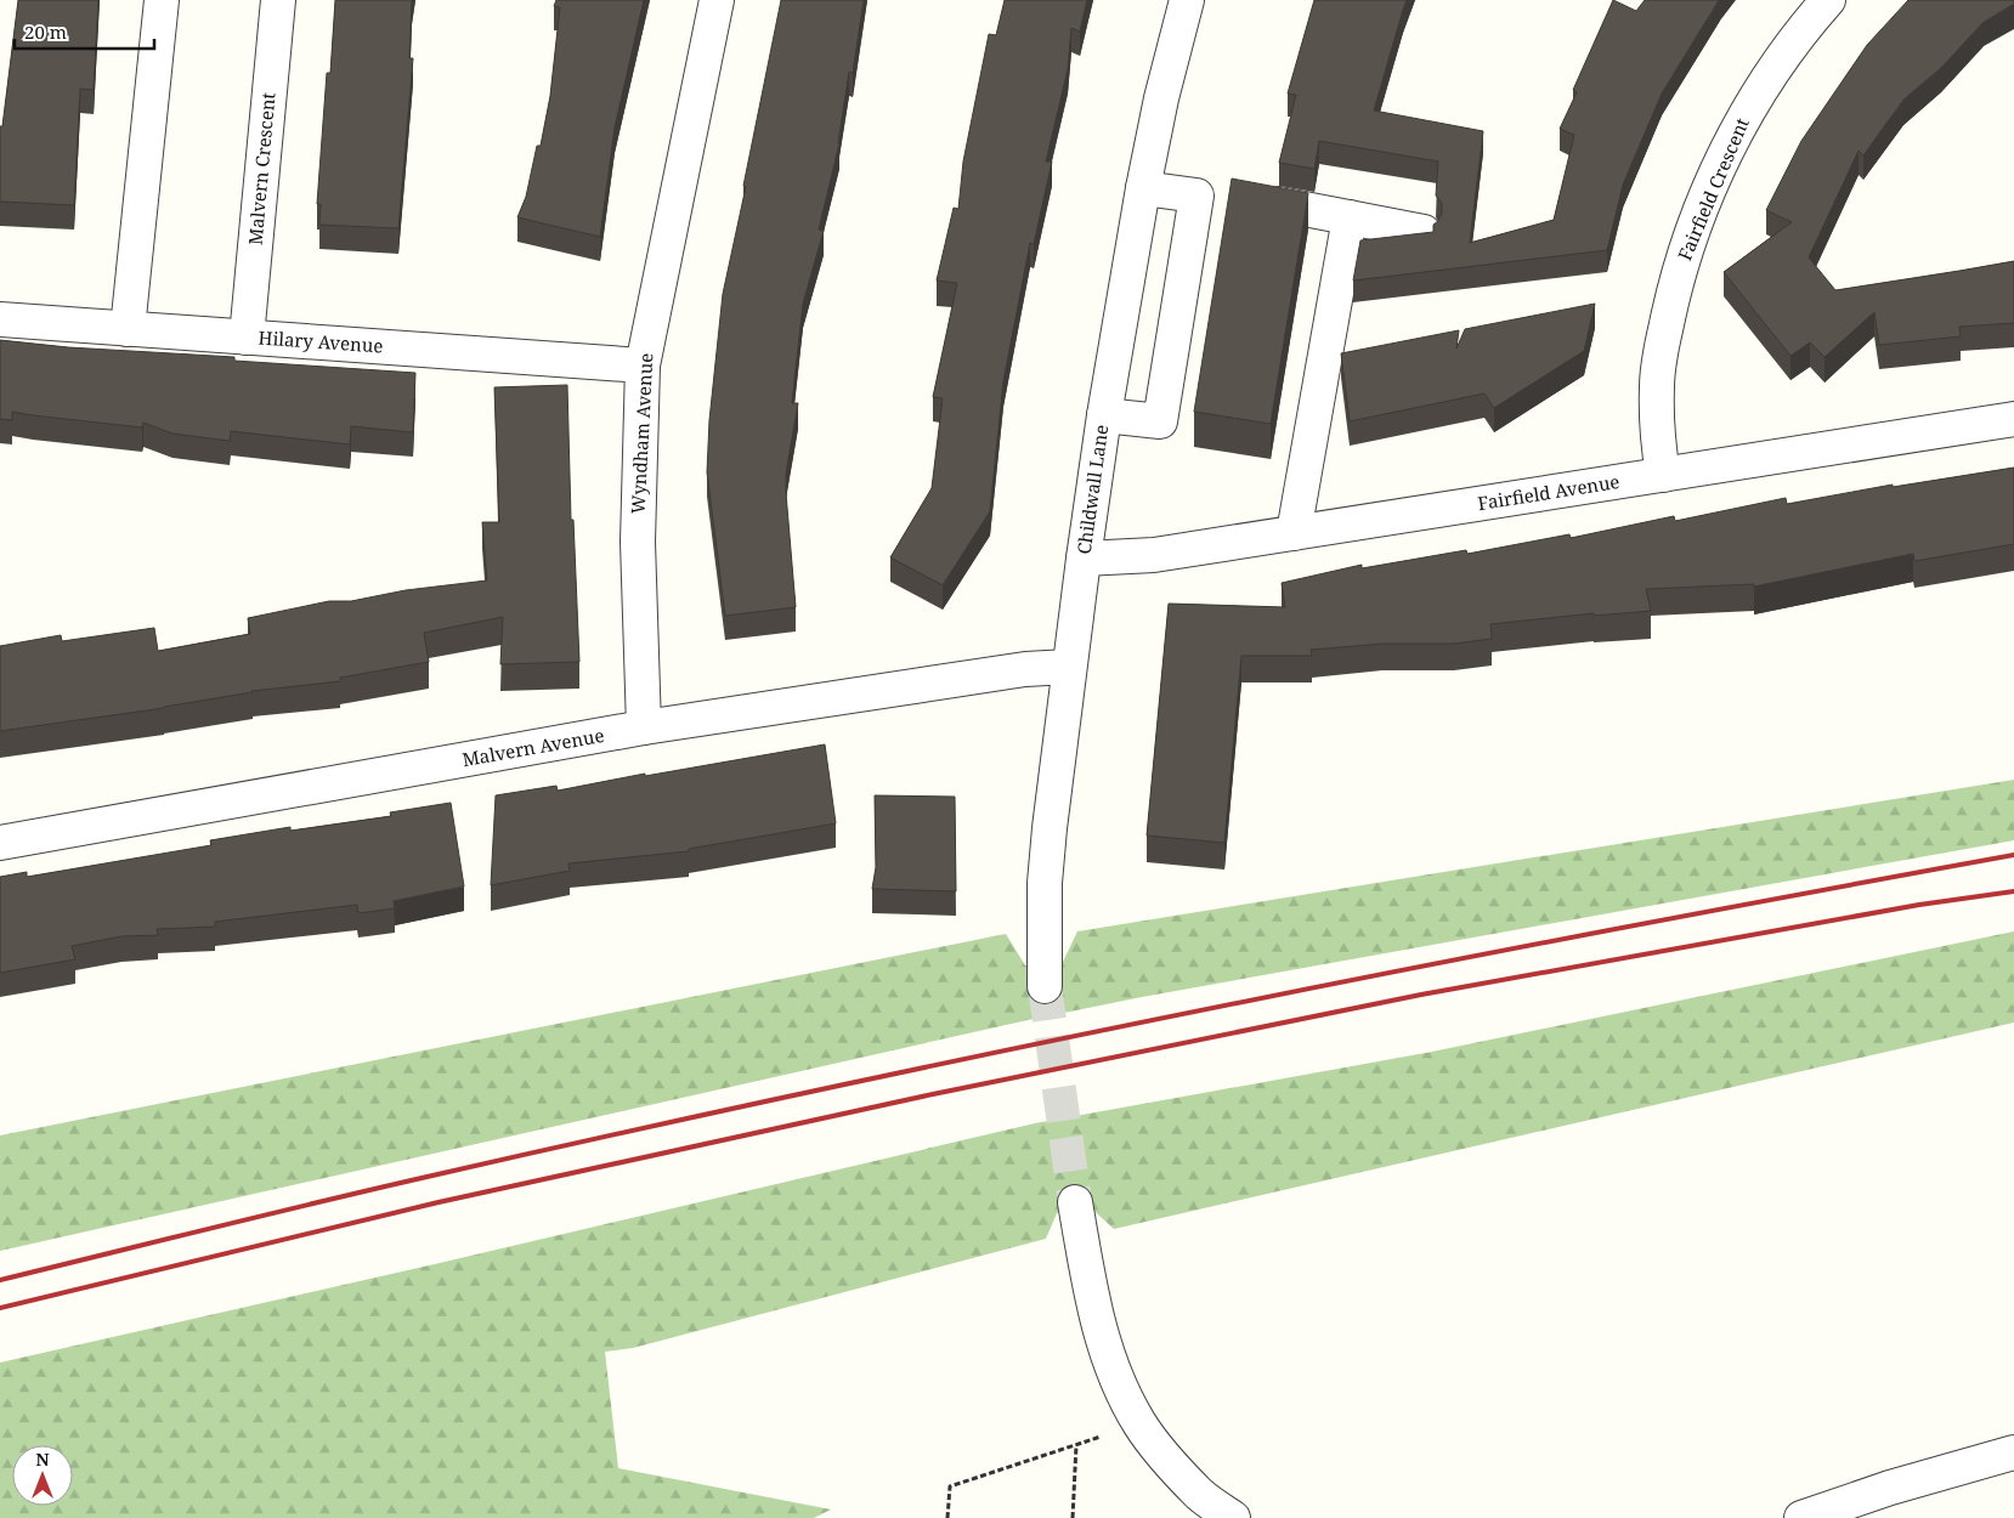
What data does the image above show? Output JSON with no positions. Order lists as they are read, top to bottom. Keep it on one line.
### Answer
{"streets":{"street":["Malvern Crescent","Fairfield Crescent","Hilary Avenue","Wyndham Avenue","Childwall Lane","Fairfield Avenue","Malvern Avenue"]},"crossings":[["Malvern Crescent","Hilary Avenue"],["Fairfield Crescent","Fairfield Avenue"],["Hilary Avenue","Wyndham Avenue"],["Wyndham Avenue","Malvern Avenue"],["Childwall Lane","Fairfield Avenue"],["Childwall Lane","Malvern Avenue"]],"scale_bar":"20 m","north":"top"}
